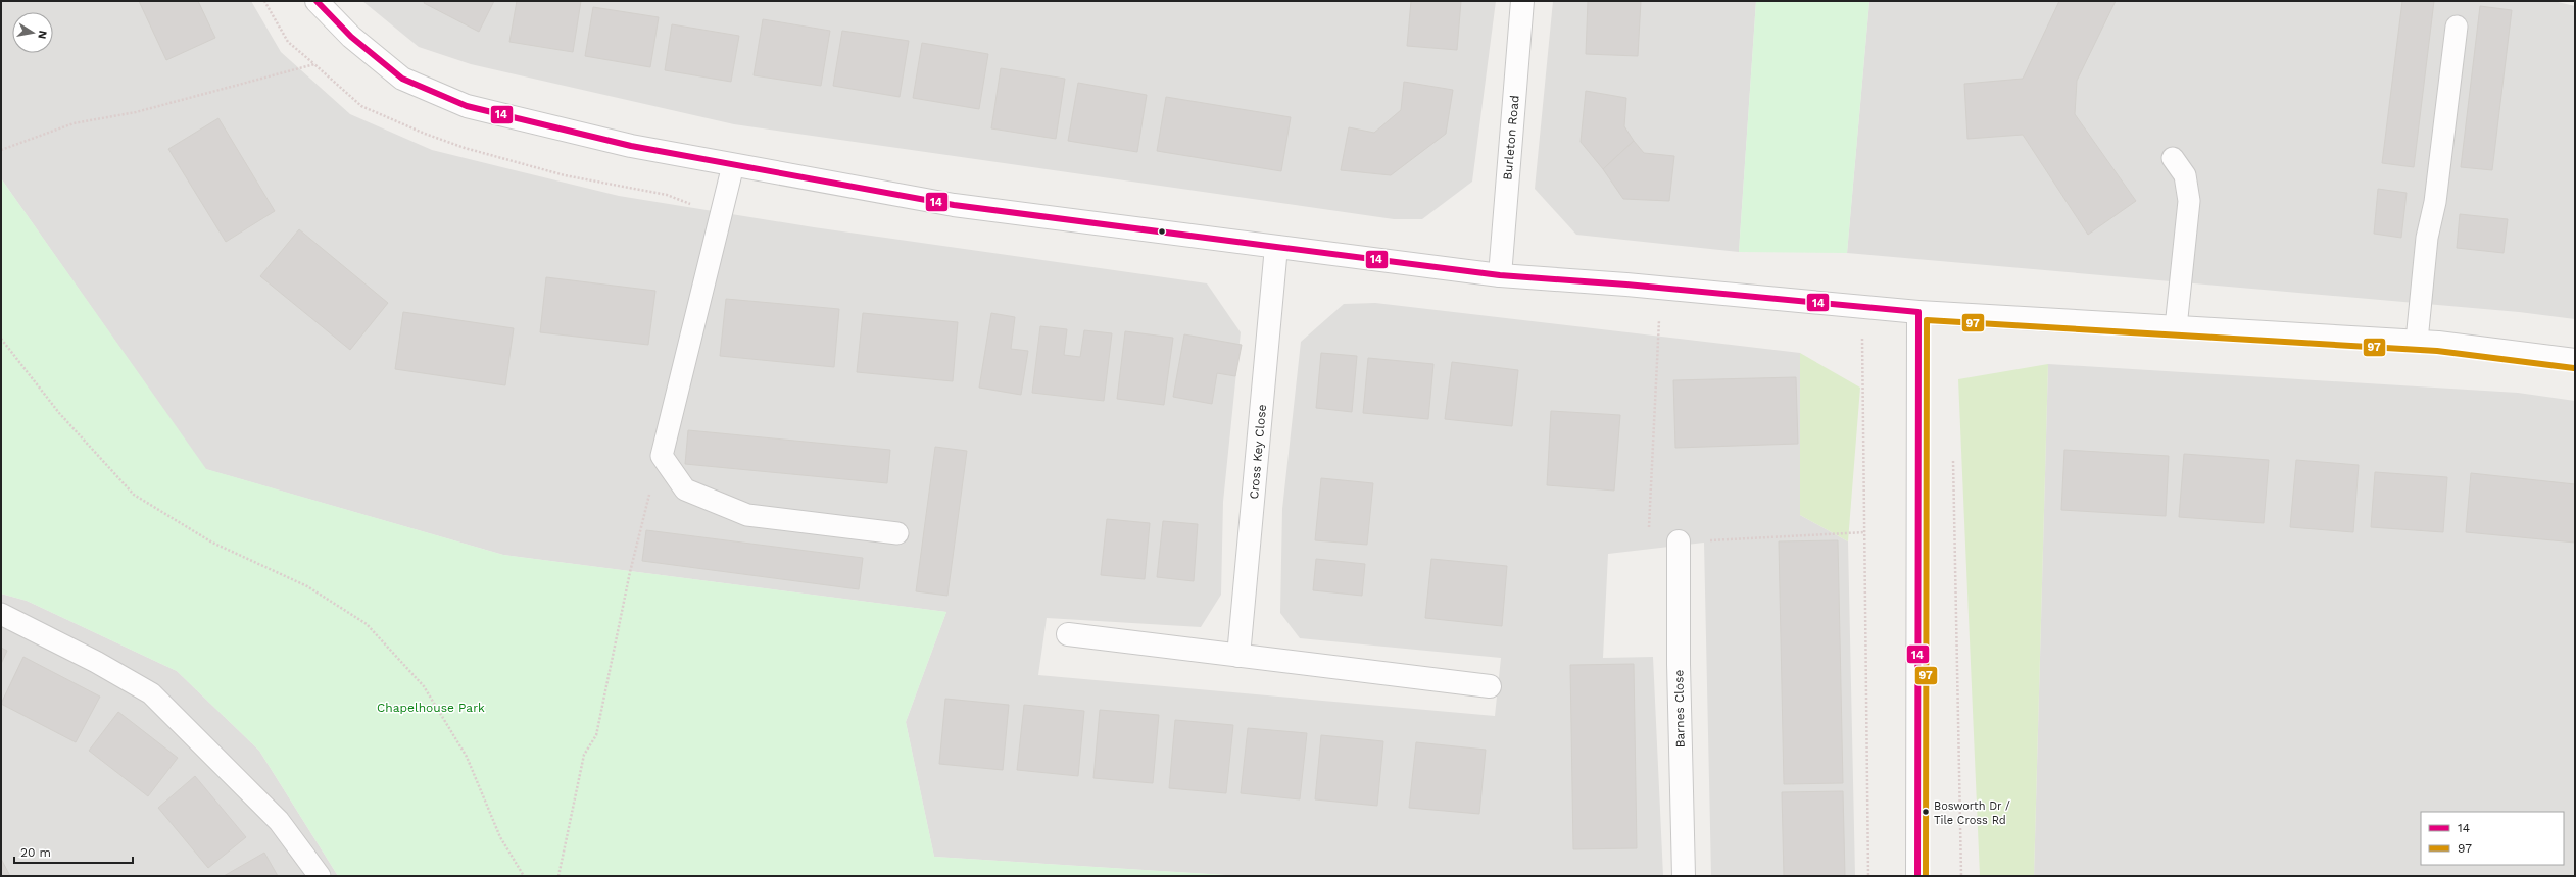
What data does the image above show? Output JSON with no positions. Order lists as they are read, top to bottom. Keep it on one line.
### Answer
{"streets":{"street":["Burleton Road","Cross Key Close","Barnes Close"]},"parks":["Chapelhouse Park"],"places":["Bosworth Dr / Tile Cross Rd"],"lines":["transit line 14","transit line 97"],"legend":["14","97"],"scale_bar":"20 m","north":"right"}
